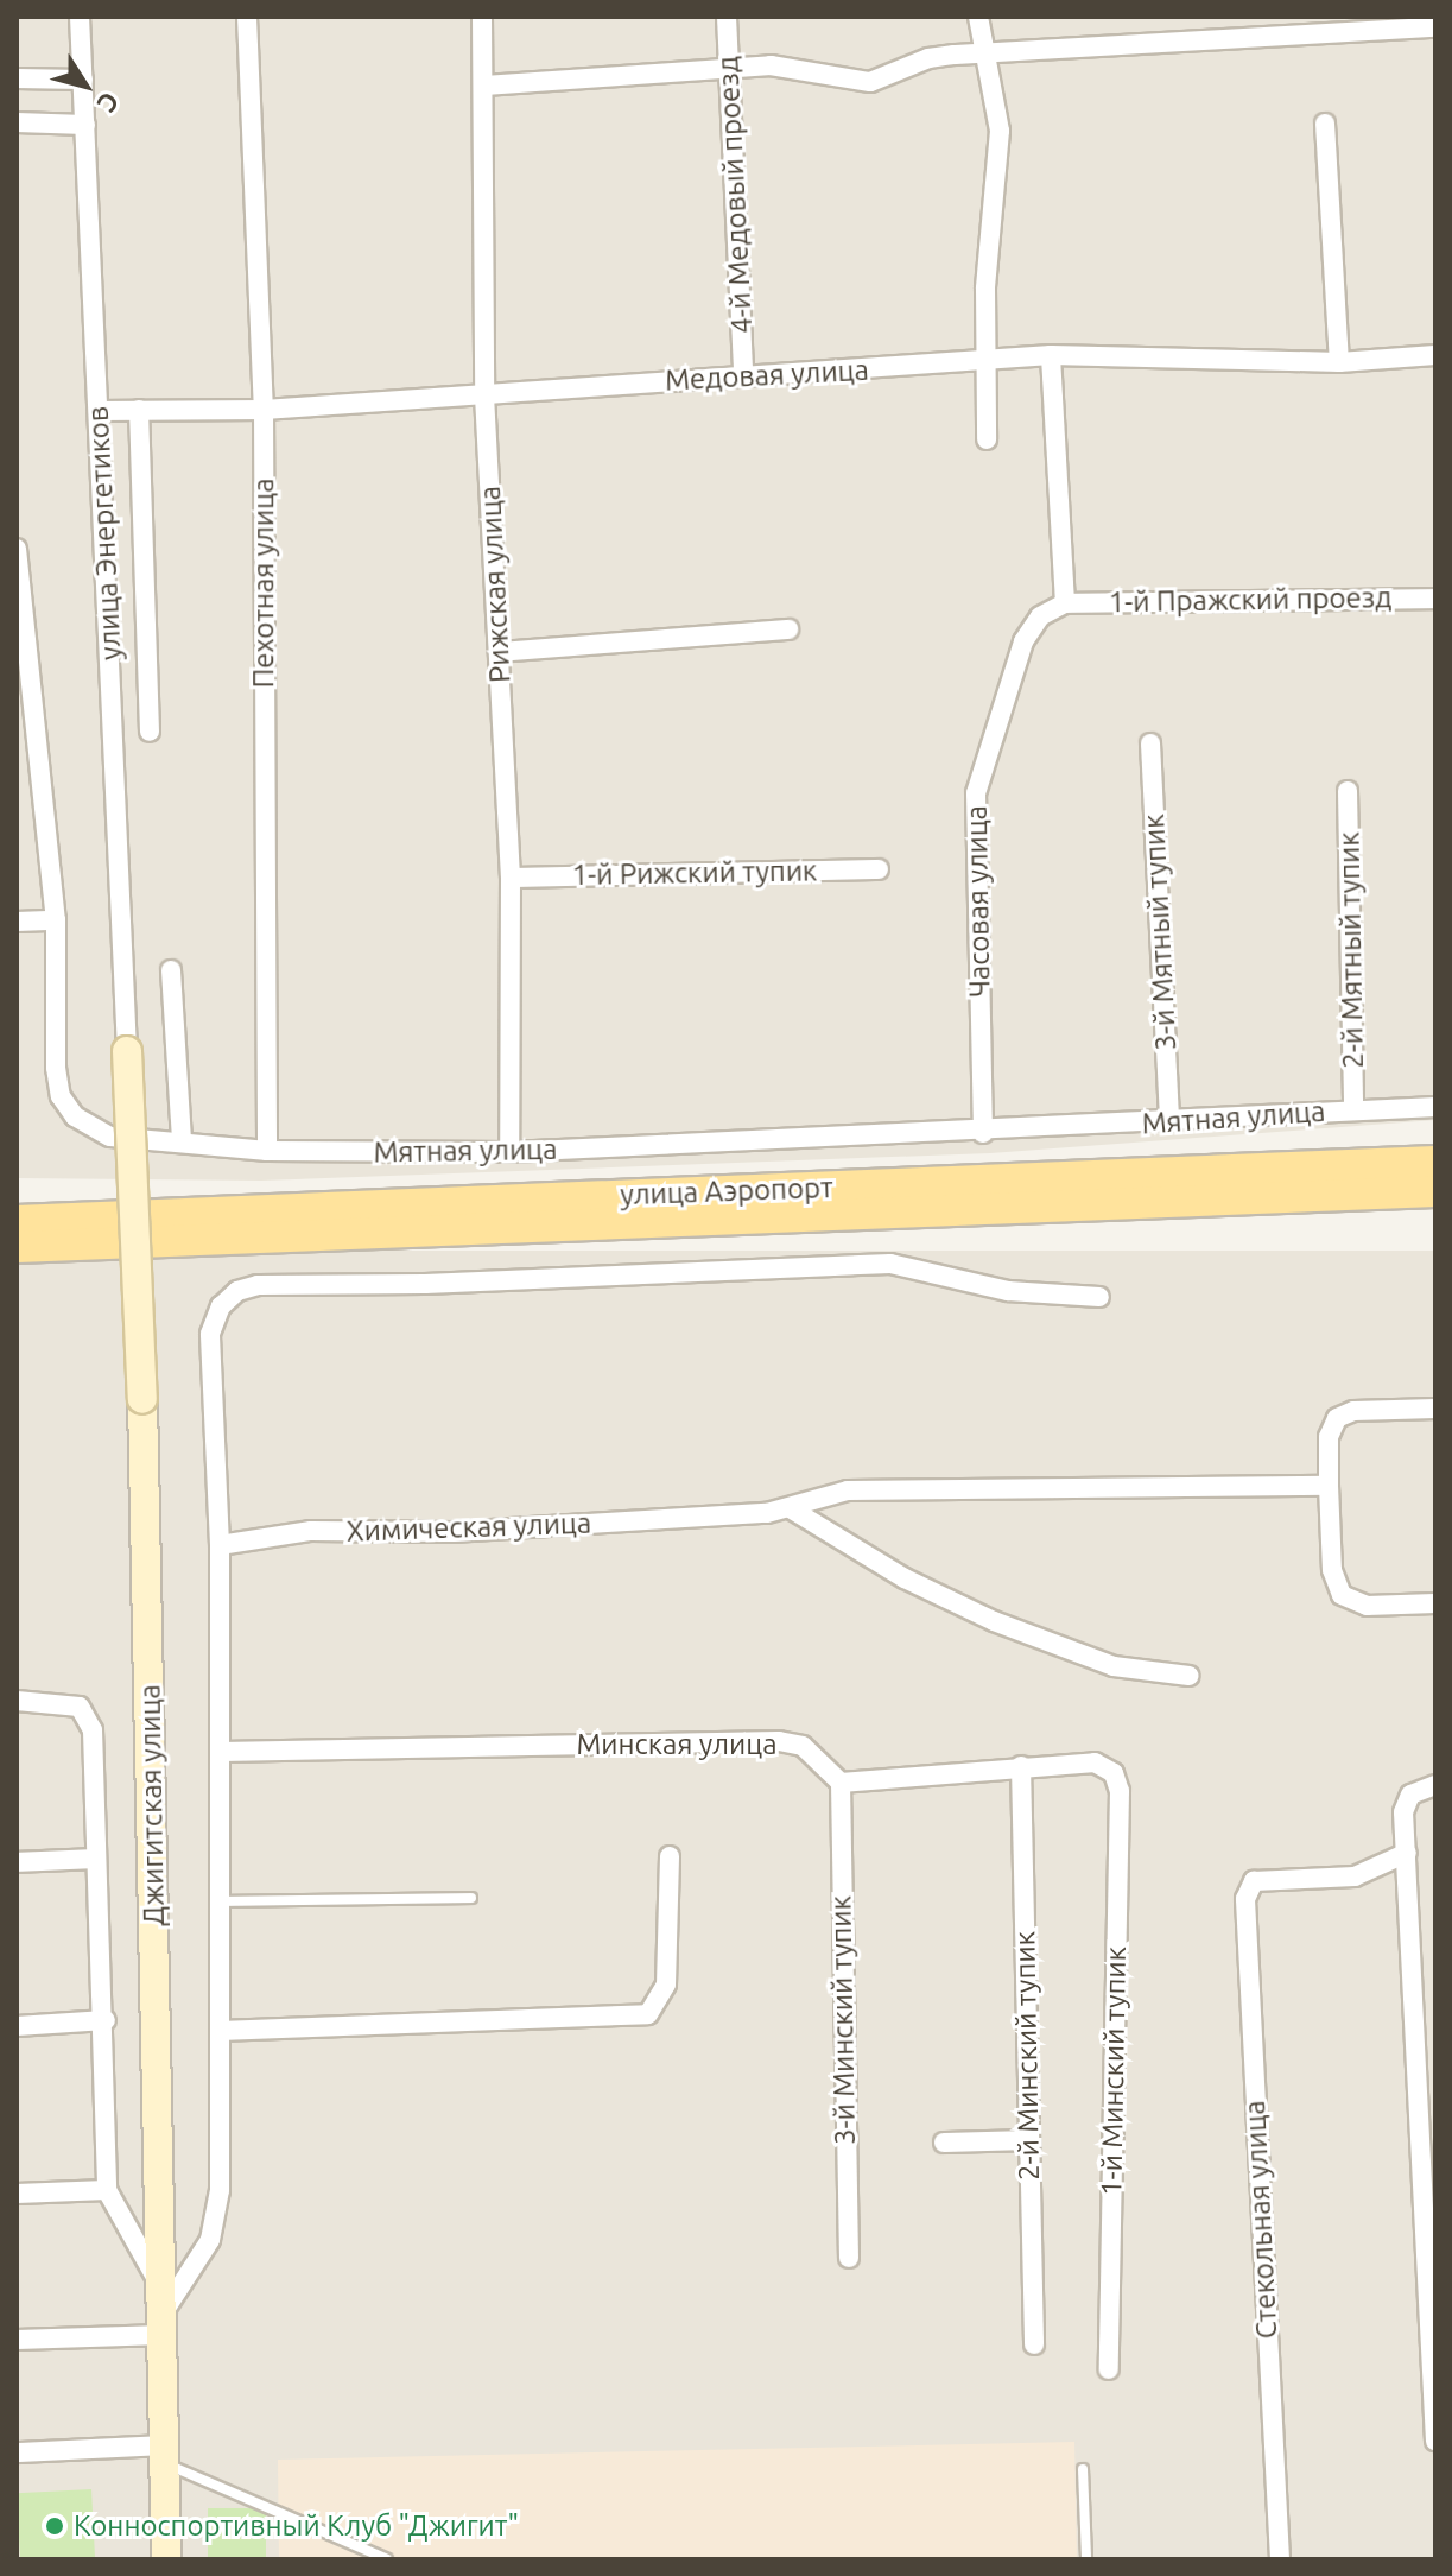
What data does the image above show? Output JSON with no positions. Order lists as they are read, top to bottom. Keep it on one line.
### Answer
{"streets":{"main road":["улица Аэропорт"],"street":["4-й Медовый проезд","Медовая улица","улица Энергетиков","Пехотная улица","Рижская улица","1-й Пражский проезд","1-й Рижский тупик","Часовая улица","3-й Мятный тупик","2-й Мятный тупик","Мятная улица","Химическая улица","Минская улица","Джигитская улица","3-й Минский тупик","2-й Минский тупик","1-й Минский тупик","Стекольная улица"]},"crossings":[["4-й Медовый проезд","Медовая улица"],["Медовая улица","улица Энергетиков"],["Медовая улица","Пехотная улица"],["Медовая улица","Рижская улица"],["улица Энергетиков","Джигитская улица"],["Пехотная улица","Мятная улица"],["Рижская улица","1-й Рижский тупик"],["Рижская улица","Мятная улица"],["1-й Пражский проезд","Часовая улица"],["Часовая улица","Мятная улица"],["3-й Мятный тупик","Мятная улица"],["2-й Мятный тупик","Мятная улица"],["Минская улица","3-й Минский тупик"],["2-й Минский тупик","1-й Минский тупик"]],"places":["Конноспортивный Клуб \"Джигит\""],"north":"bottom right"}
